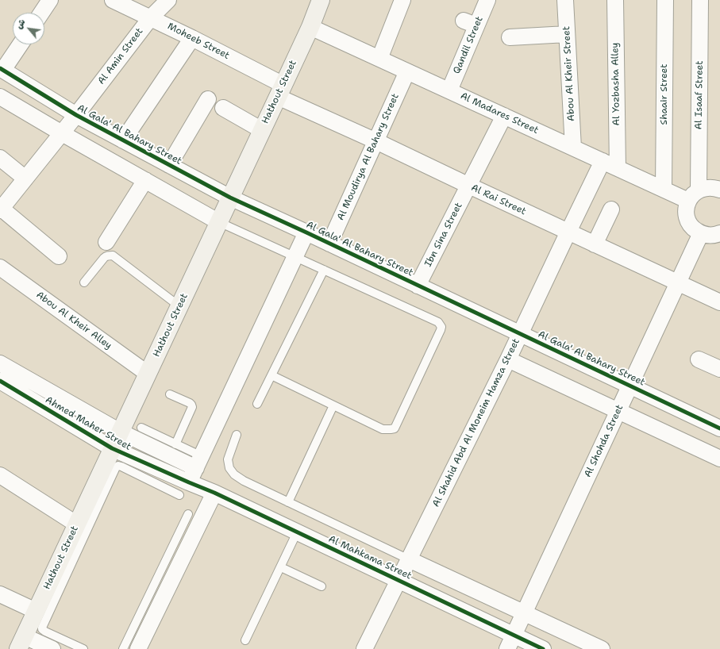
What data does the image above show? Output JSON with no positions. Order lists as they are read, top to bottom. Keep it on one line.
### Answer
{"streets":{"main road":["Hathout Street"],"street":["Moheeb Street","Qandil Street","Al Amin Street","Abou Al Kheir Street","Al Yozbasha Alley","Shaair Street","Al Isaaf Street","Al Madares Street","Al Gala' Al Bahary Street","Al Moudirya Al Bahary Street","Al Rai Street","Ibn Sina Street","Abou Al Kheir Alley","Al Shahid Abd Al Moneim Hamza Street","Ahmed Maher Street","Al Shohda Street","Al Mahkama Street"]},"crossings":[["Moheeb Street","Al Amin Street"],["Moheeb Street","Hathout Street"],["Moheeb Street","Al Rai Street"],["Qandil Street","Al Madares Street"],["Al Amin Street","Al Gala' Al Bahary Street"],["Abou Al Kheir Street","Al Madares Street"],["Al Yozbasha Alley","Al Madares Street"],["Hathout Street","Al Madares Street"],["Hathout Street","Al Gala' Al Bahary Street"],["Hathout Street","Al Rai Street"],["Hathout Street","Abou Al Kheir Alley"],["Hathout Street","Ahmed Maher Street"],["Shaair Street","Al Madares Street"],["Al Isaaf Street","Al Madares Street"],["Al Isaaf Street","Al Shohda Street"],["Al Madares Street","Al Moudirya Al Bahary Street"],["Al Madares Street","Ibn Sina Street"],["Al Madares Street","Al Shahid Abd Al Moneim Hamza Street"],["Al Gala' Al Bahary Street","Al Moudirya Al Bahary Street"],["Al Gala' Al Bahary Street","Ibn Sina Street"],["Al Gala' Al Bahary Street","Al Shahid Abd Al Moneim Hamza Street"],["Al Gala' Al Bahary Street","Al Shohda Street"],["Al Moudirya Al Bahary Street","Al Rai Street"],["Al Rai Street","Ibn Sina Street"],["Al Rai Street","Al Shahid Abd Al Moneim Hamza Street"],["Al Rai Street","Al Shohda Street"],["Al Shahid Abd Al Moneim Hamza Street","Al Mahkama Street"],["Ahmed Maher Street","Al Mahkama Street"],["Al Shohda Street","Al Mahkama Street"]],"north":"top left"}
